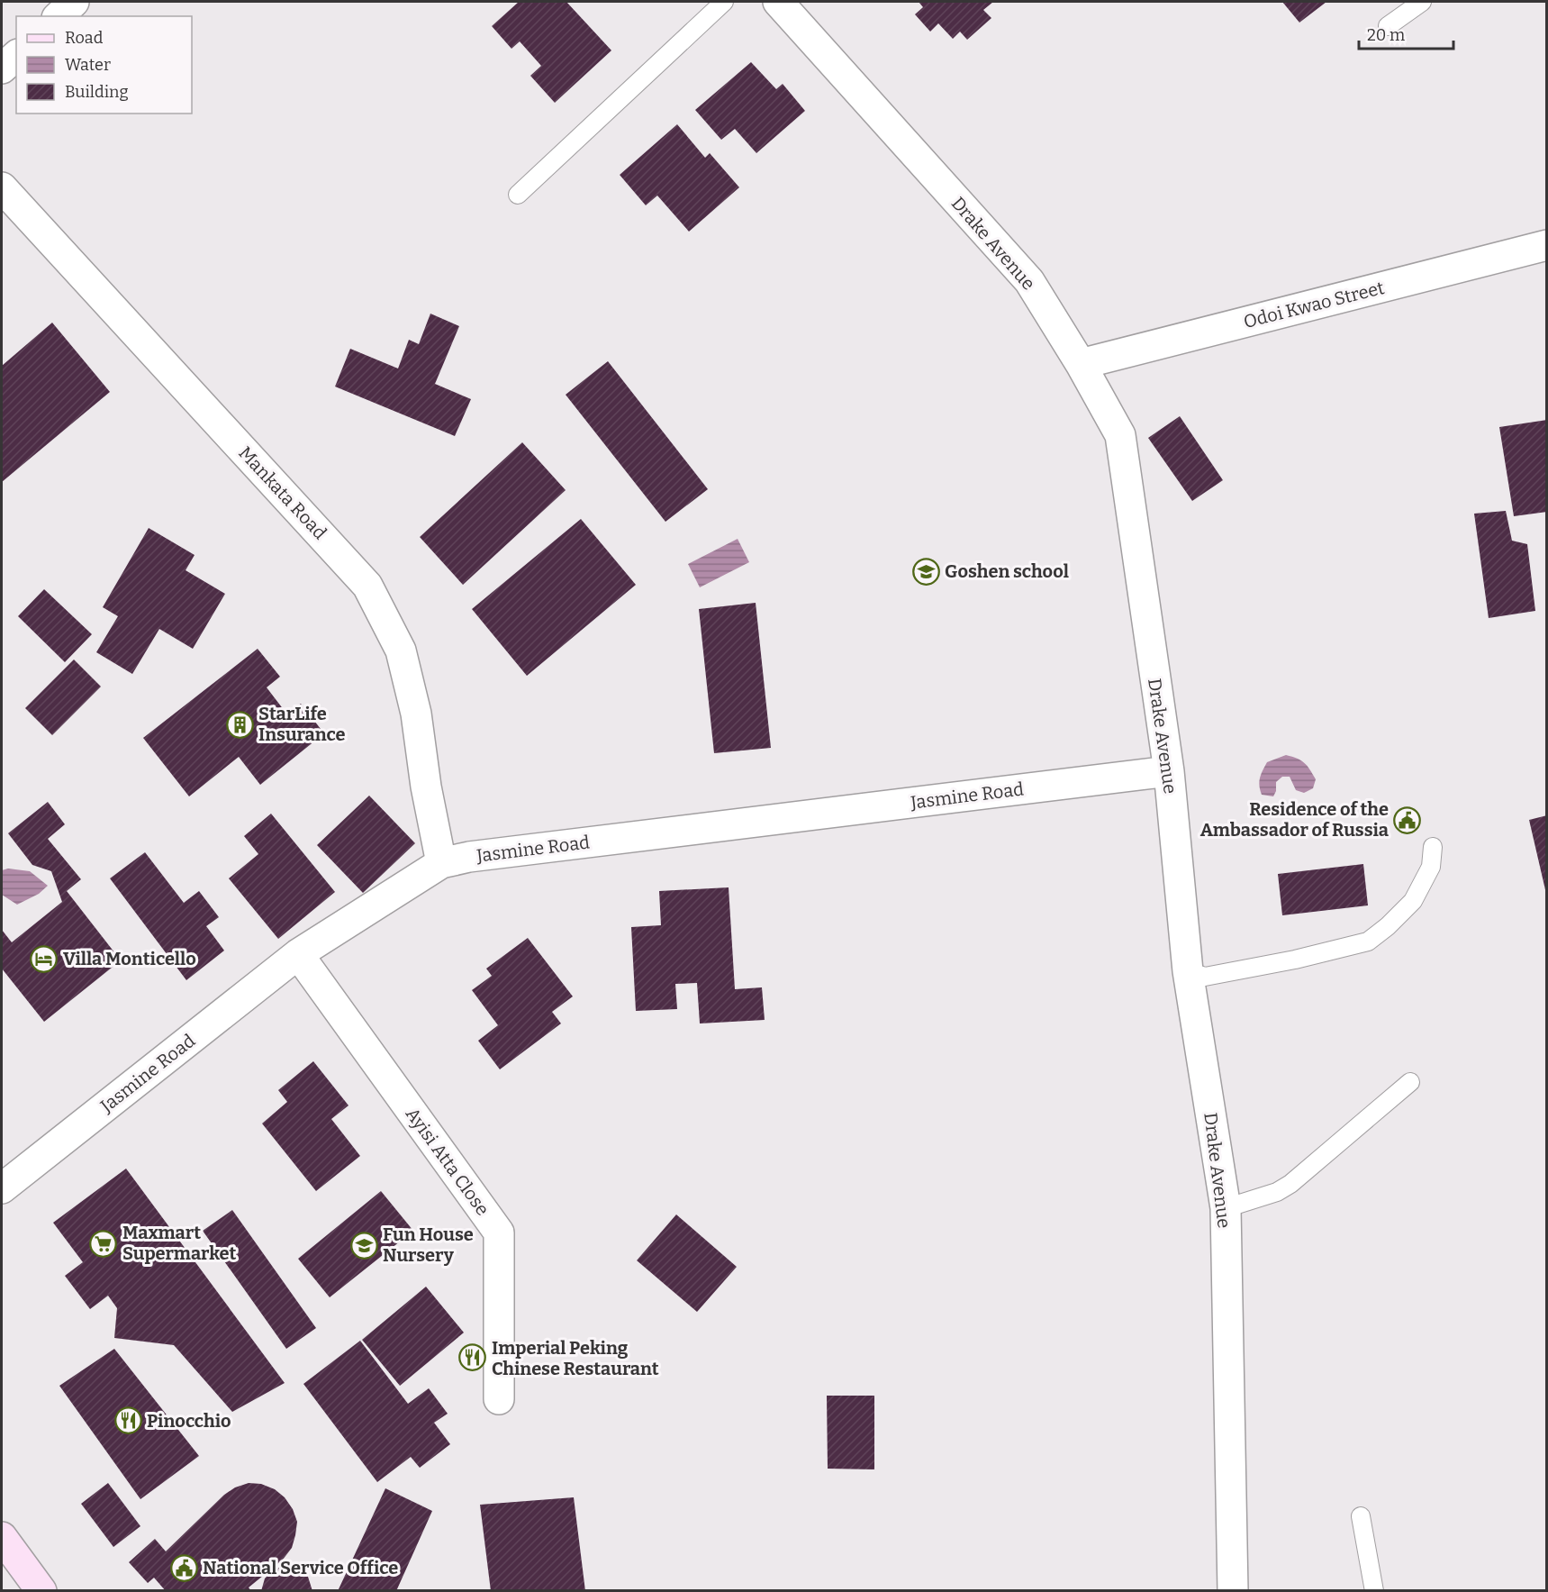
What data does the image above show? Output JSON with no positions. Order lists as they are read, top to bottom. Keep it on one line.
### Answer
{"streets":{"street":["Drake Avenue","Odoi Kwao Street","Mankata Road","Jasmine Road","Ayisi Atta Close"]},"crossings":[["Drake Avenue","Odoi Kwao Street"],["Drake Avenue","Jasmine Road"],["Mankata Road","Jasmine Road"],["Jasmine Road","Ayisi Atta Close"]],"places":{"school or university":["Goshen school","Fun House Nursery"],"building":["StarLife Insurance"],"public building":["Residence of the Ambassador of Russia","National Service Office"],"hotel":["Villa Monticello"],"supermarket":["Maxmart Supermarket"],"restaurant":["Imperial Peking Chinese Restaurant","Pinocchio"]},"legend":["Road","Water","Building"],"scale_bar":"20 m"}
